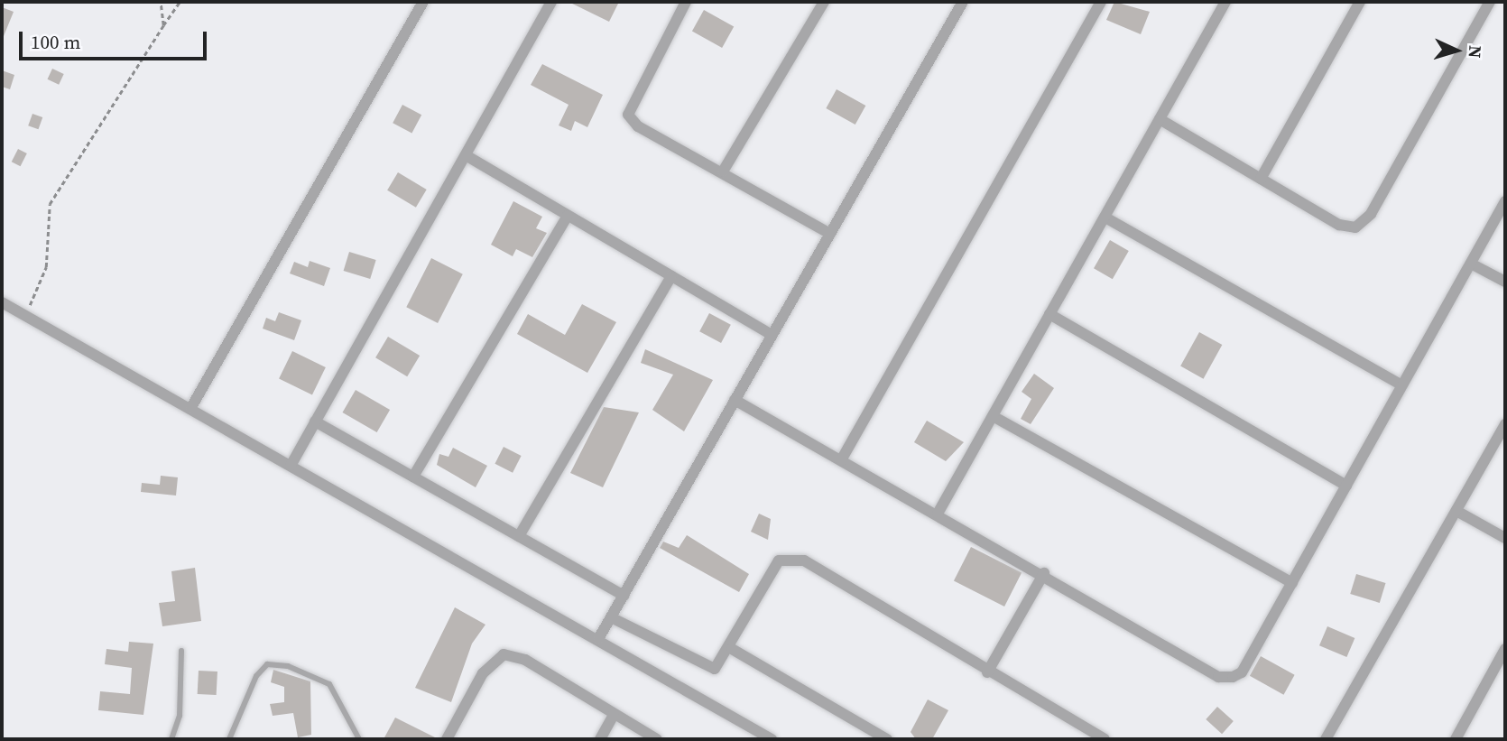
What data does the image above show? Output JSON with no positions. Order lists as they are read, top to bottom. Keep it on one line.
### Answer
{"scale_bar":"100 m","north":"right"}
